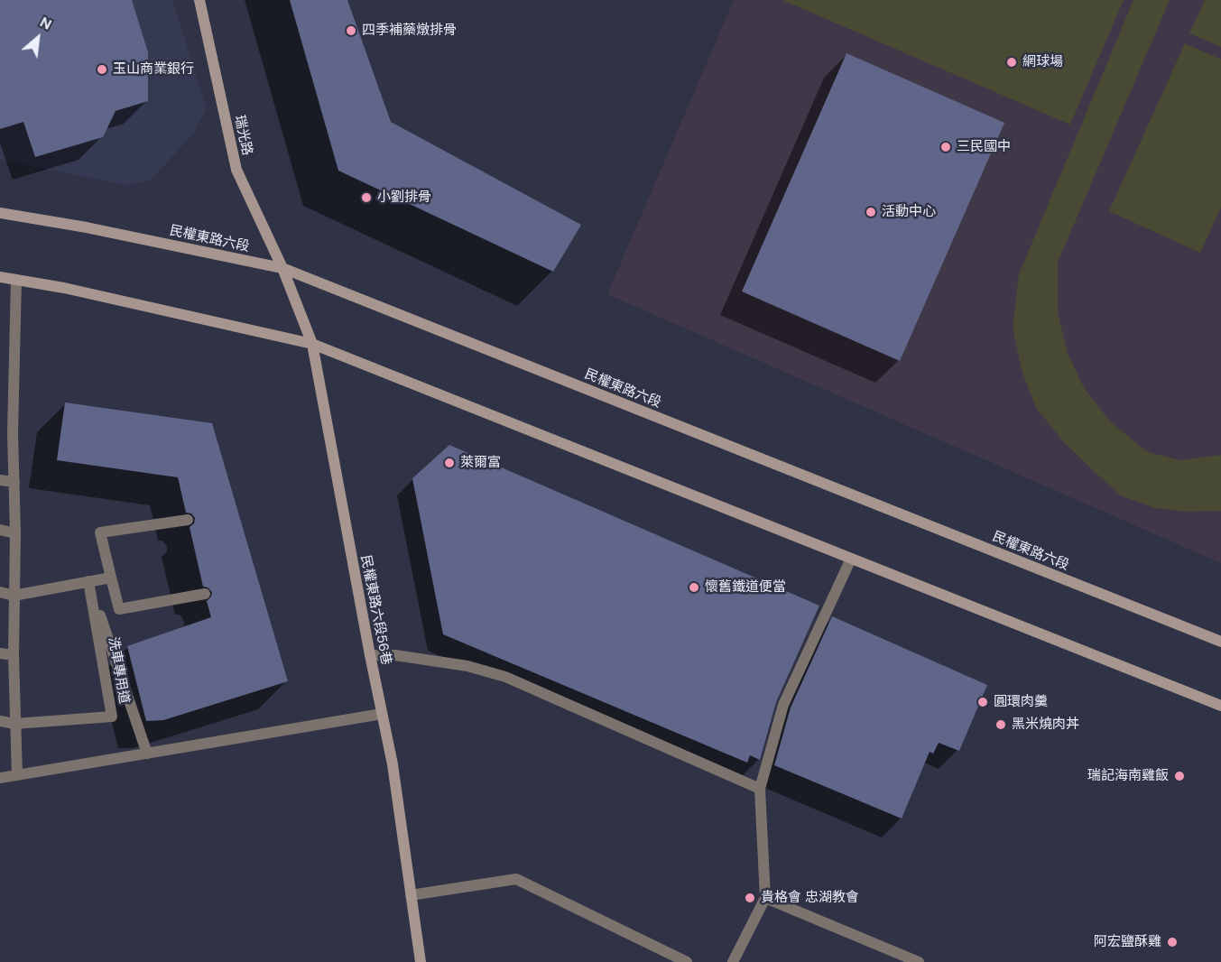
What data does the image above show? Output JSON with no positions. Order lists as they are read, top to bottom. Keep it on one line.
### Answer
{"streets":{"main road":["瑞光路","民權東路六段","民權東路六段56巷"],"lane":["洗車專用道"]},"crossings":[["瑞光路","民權東路六段"],["瑞光路","民權東路六段56巷"],["民權東路六段","民權東路六段56巷"]],"places":["四季補藥燉排骨","網球場","玉山商業銀行","三民國中","小劉排骨","活動中心","萊爾富","懷舊鐵道便當","圓環肉羹","黑米燒肉丼","瑞記海南雞飯","貴格會 忠湖教會","阿宏鹽酥雞"],"north":"top right"}
